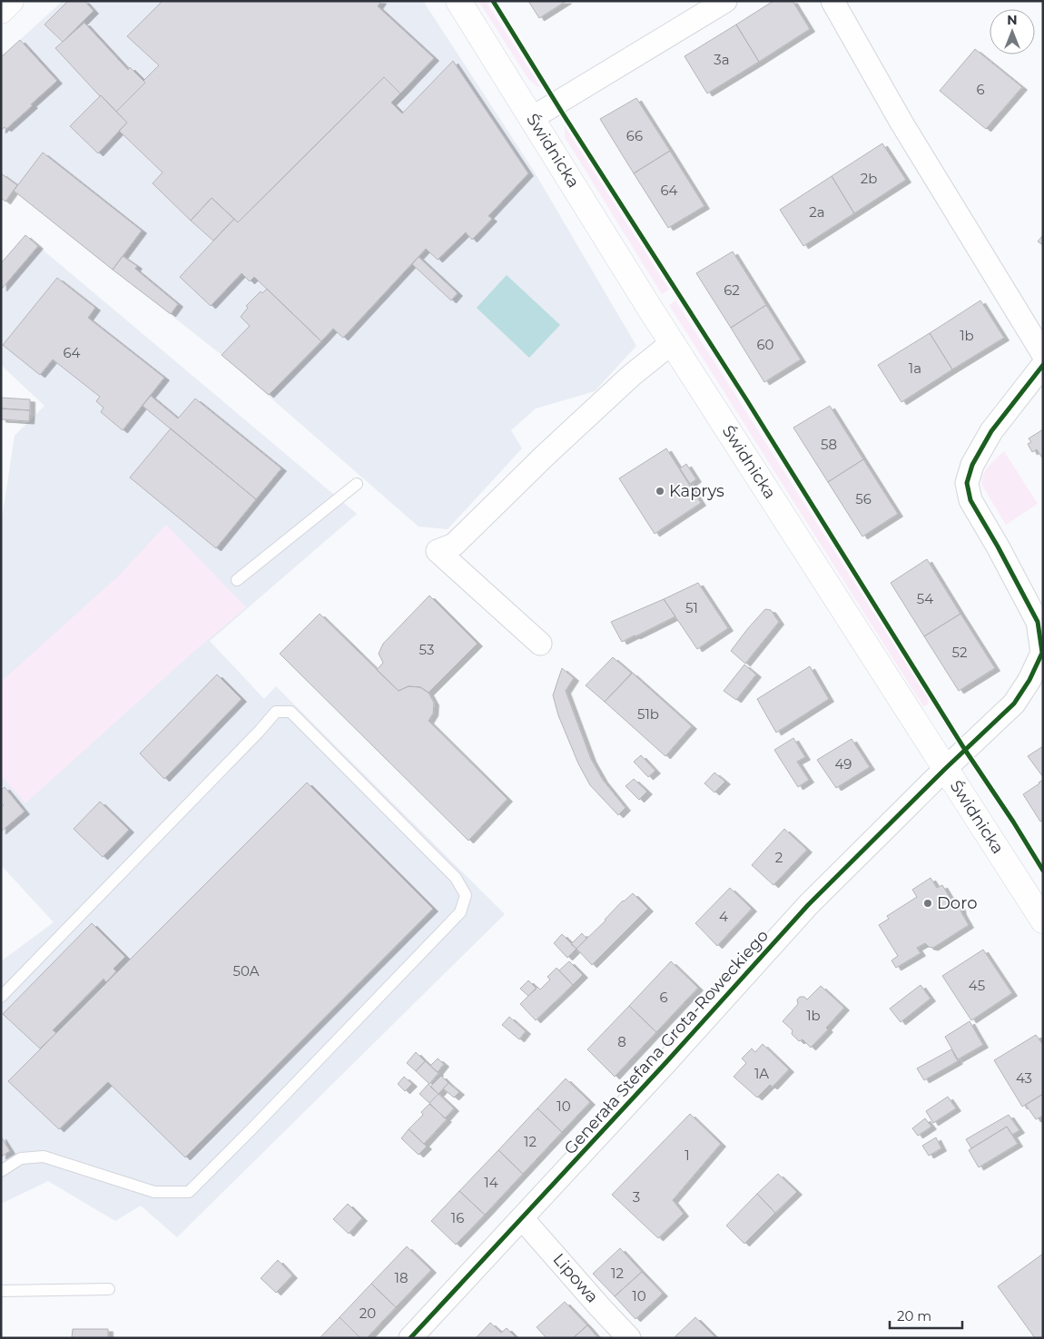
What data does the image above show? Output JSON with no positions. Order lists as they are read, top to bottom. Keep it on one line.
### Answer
{"streets":{"street":["Świdnicka","Generała Stefana Grota-Roweckiego","Lipowa"]},"crossings":[["Świdnicka","Generała Stefana Grota-Roweckiego"],["Generała Stefana Grota-Roweckiego","Lipowa"]],"places":["Kaprys","Doro"],"house_numbers":["3a","6","66","2b","64","2a","62","1b","60","64","1a","58","56","54","51","53","52","51b","49","2","4","50A","45","6","1b","8","1A","43","10","12","1","14","3","16","12","18","10","20"],"scale_bar":"20 m","north":"top"}
